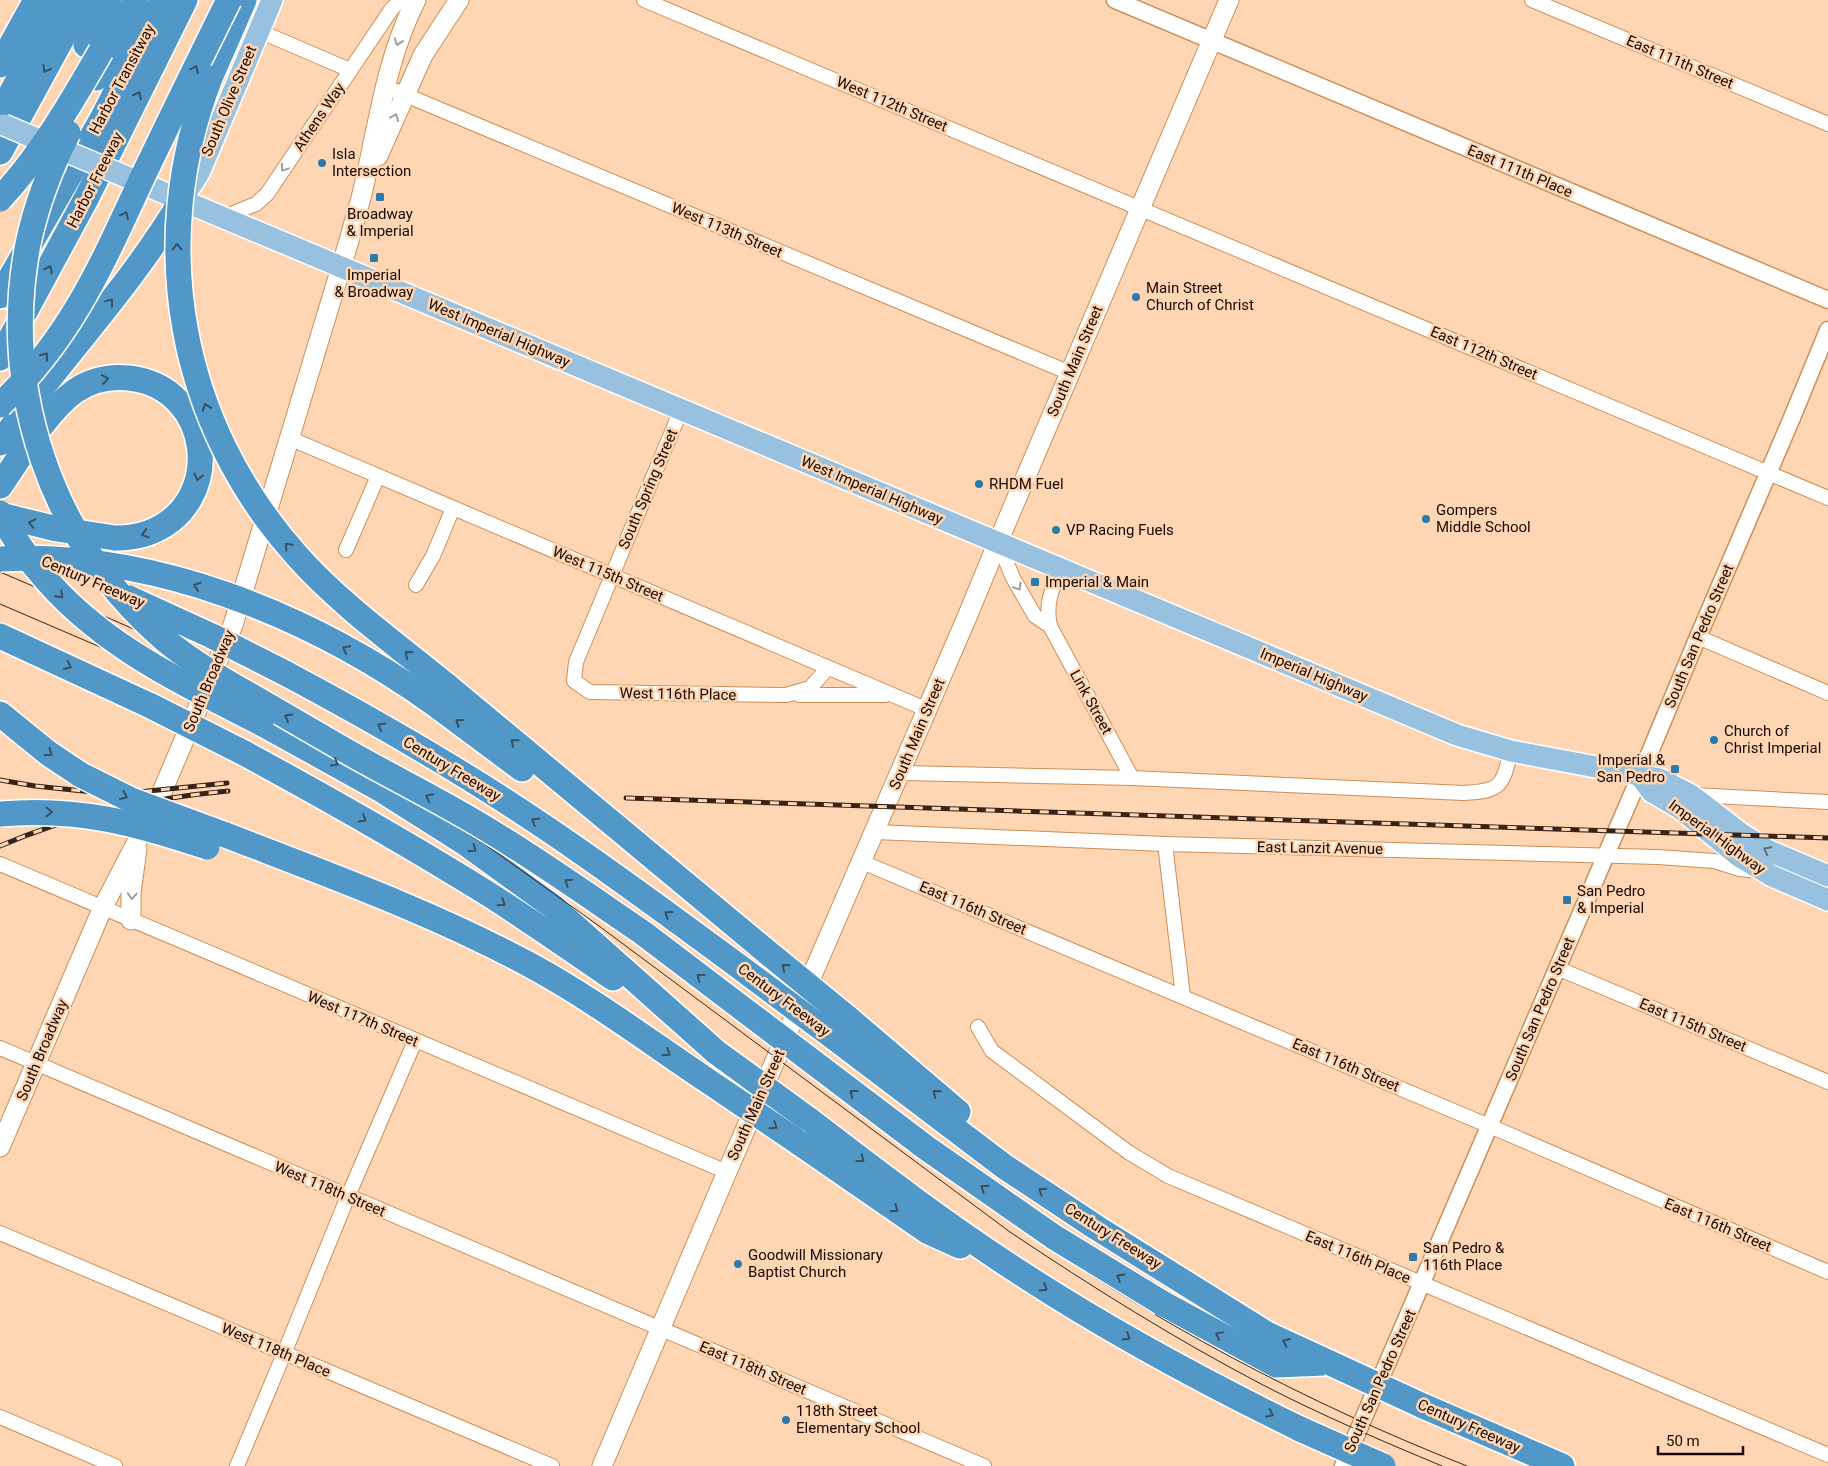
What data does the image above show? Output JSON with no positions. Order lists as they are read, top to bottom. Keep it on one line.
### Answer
{"streets":{"highway":["Harbor Transitway","Harbor Freeway","Century Freeway"],"main road":["South Olive Street","West Imperial Highway","South Main Street","Imperial Highway","South Broadway"],"street":["East 111th Street","West 112th Street","Athens Way","East 111th Place","West 113th Street","East 112th Street","South Spring Street","West 115th Street","South San Pedro Street","West 116th Place","Link Street","East Lanzit Avenue","East 116th Street","West 117th Street","East 115th Street","West 118th Street","East 116th Place","West 118th Place","East 118th Street"]},"crossings":[["South Olive Street","West Imperial Highway"],["West 112th Street","East 112th Street"],["West 112th Street","South Main Street"],["Athens Way","West Imperial Highway"],["East 111th Place","South Main Street"],["West 113th Street","South Main Street"],["West 113th Street","South Broadway"],["West Imperial Highway","South Main Street"],["West Imperial Highway","South Spring Street"],["West Imperial Highway","Imperial Highway"],["West Imperial Highway","South Broadway"],["West Imperial Highway","Link Street"],["East 112th Street","South Main Street"],["East 112th Street","South San Pedro Street"],["South Main Street","West 115th Street"],["South Main Street","Imperial Highway"],["South Main Street","Link Street"],["South Main Street","East Lanzit Avenue"],["South Main Street","East 116th Street"],["South Main Street","West 117th Street"],["South Main Street","West 118th Street"],["South Main Street","East 118th Street"],["South Spring Street","West 115th Street"],["South Spring Street","West 116th Place"],["West 115th Street","South Broadway"],["West 115th Street","West 116th Place"],["South San Pedro Street","Imperial Highway"],["South San Pedro Street","East Lanzit Avenue"],["South San Pedro Street","East 116th Street"],["South San Pedro Street","East 115th Street"],["South San Pedro Street","East 116th Place"],["Imperial Highway","Link Street"],["Imperial Highway","East Lanzit Avenue"],["South Broadway","West 117th Street"],["South Broadway","West 118th Street"],["West 118th Street","East 118th Street"]],"one_way":["Athens Way"],"places":{"other":["Isla Intersection","Main Street Church of Christ","RHDM Fuel","Gompers Middle School","VP Racing Fuels","Church of Christ Imperial","Goodwill Missionary Baptist Church","118th Street Elementary School"],"transit":["Broadway & Imperial","Imperial & Broadway","Imperial & Main","Imperial & San Pedro","San Pedro & Imperial","San Pedro & 116th Place"]},"scale_bar":"50 m"}
